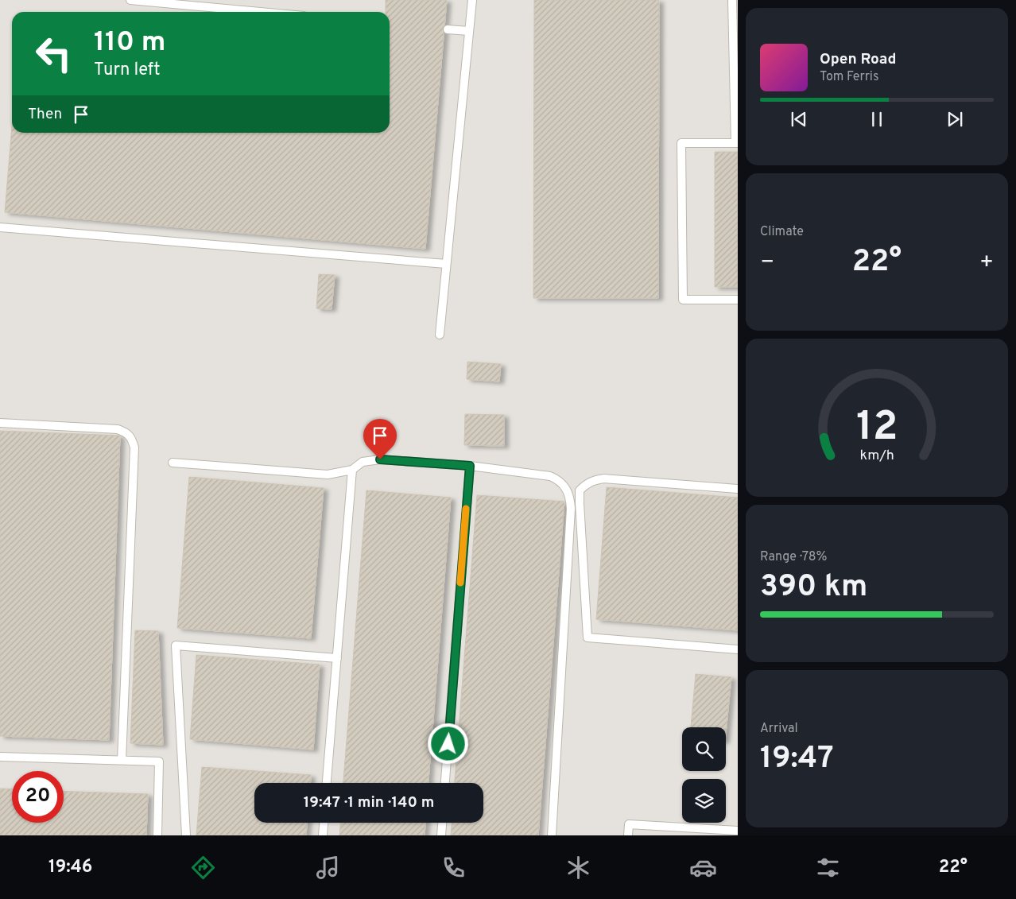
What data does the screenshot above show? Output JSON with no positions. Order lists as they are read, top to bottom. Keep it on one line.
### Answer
{"page":{"turn":["110 m","Turn left"],"song":["Open Road","Tom Ferris"],"then":"Then","tile":["Climate",["Range · 78%","390 km"],["Arrival","19:47"]],"heat":["−","22°","+"],"limit":"20","trip":"19:47 · 1 min · 140 m","tabs":["19:46","22°"],"gauge":["12","km/h"]}}
